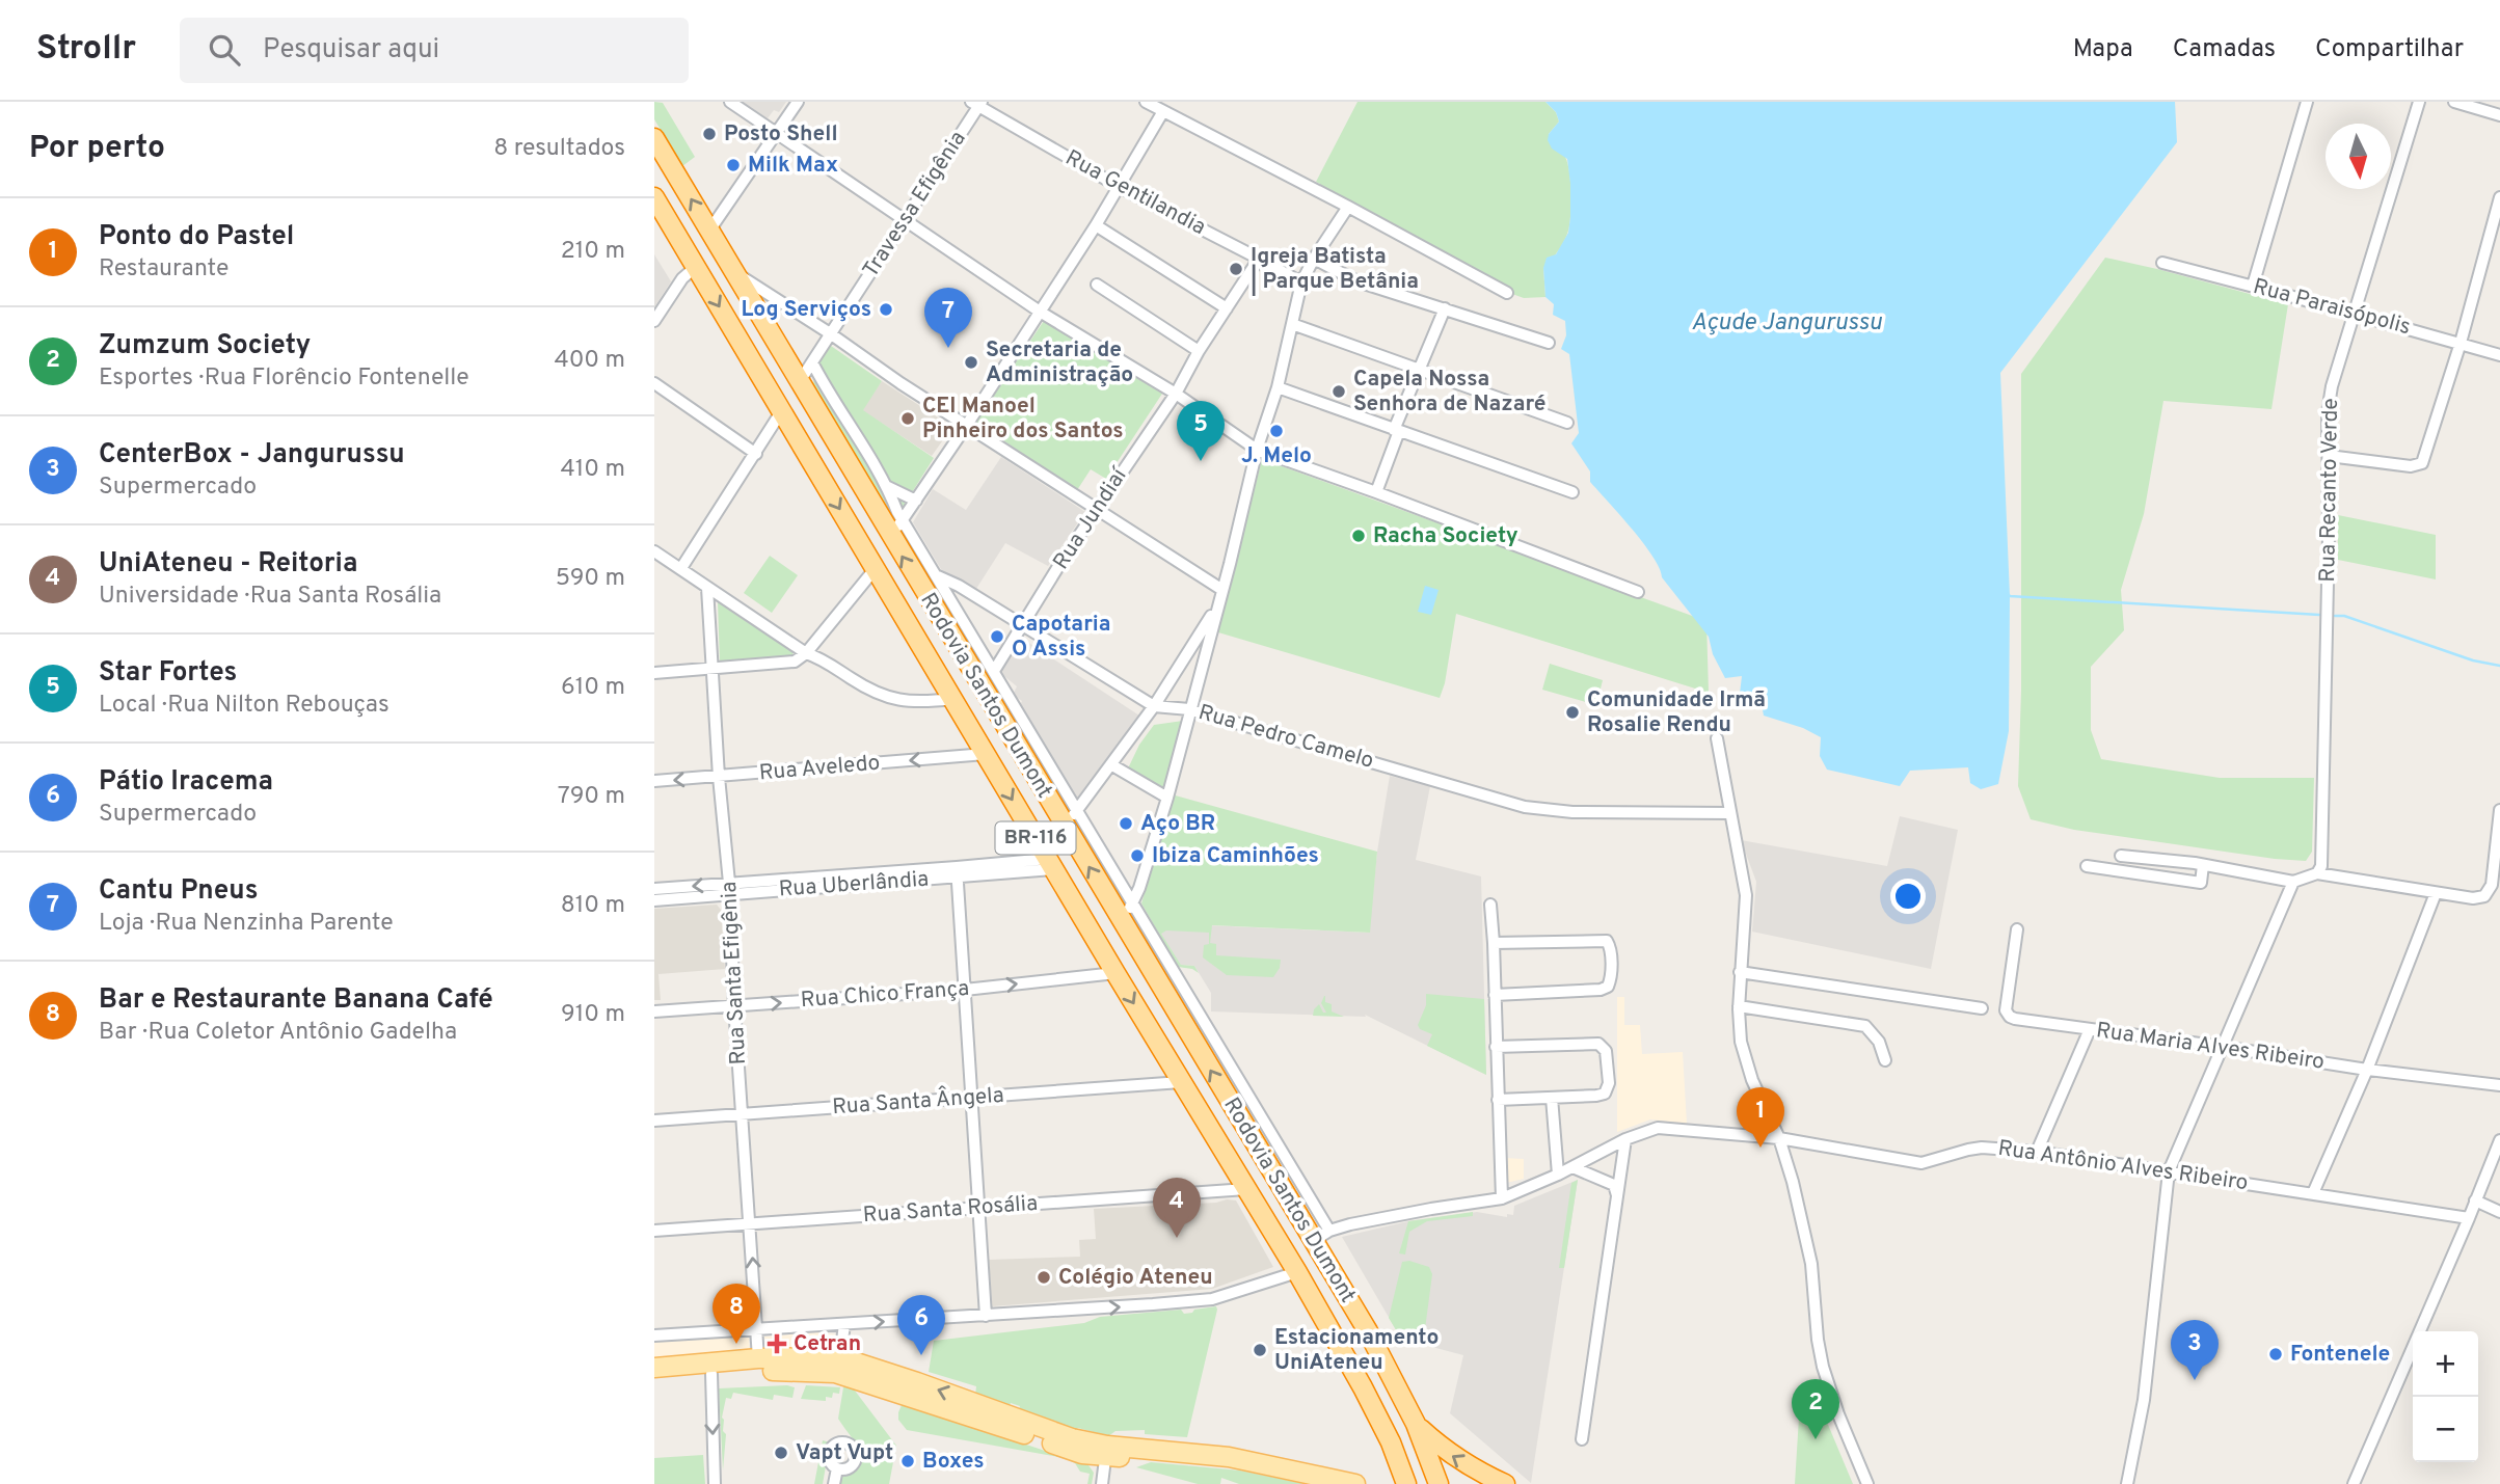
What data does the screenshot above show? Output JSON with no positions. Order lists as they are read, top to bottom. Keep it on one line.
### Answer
{"streets":{"highway":["Rodovia Santos Dumont","BR-116"],"street":["Rua Gentilandia","Travessa Efigênia","Rua Paraisópolis","Rua Recanto Verde","Rua Jundiaí","Rua Pedro Camelo","Rua Aveledo","Rua Uberlândia","Rua Santa Efigênia","Rua Chico França","Rua Maria Alves Ribeiro","Rua Santa Ângela","Rua Antônio Alves Ribeiro","Rua Santa Rosália"]},"crossings":[["Rua Gentilandia","Travessa Efigênia"],["Rua Gentilandia","Rua Jundiaí"],["Travessa Efigênia","Rodovia Santos Dumont"],["Rua Paraisópolis","Rua Recanto Verde"],["Rua Jundiaí","Rua Pedro Camelo"],["Rodovia Santos Dumont","Rua Aveledo"],["Rodovia Santos Dumont","Rua Uberlândia"],["Rodovia Santos Dumont","Rua Chico França"],["Rodovia Santos Dumont","Rua Santa Ângela"],["Rodovia Santos Dumont","Rua Antônio Alves Ribeiro"],["Rodovia Santos Dumont","Rua Santa Rosália"],["Rua Aveledo","Rua Santa Efigênia"],["Rua Uberlândia","Rua Santa Efigênia"],["Rua Santa Efigênia","Rua Chico França"],["Rua Santa Efigênia","Rua Santa Ângela"],["Rua Santa Efigênia","Rua Santa Rosália"]],"one_way":["Rua Aveledo","Rua Chico França"],"water":["Açude Jangurussu"],"places":{"other":["Posto Shell","Milk Max","Igreja Batista | Parque Betânia","Log Serviços","Secretaria de Administração","Capela Nossa Senhora de Nazaré","CEI Manoel Pinheiro dos Santos","J. Melo","Racha Society","Capotaria O Assis","Comunidade Irmã Rosalie Rendu","Aço BR","Ibiza Caminhões","Colégio Ateneu","Estacionamento UniAteneu","Fontenele","Vapt Vupt","Boxes"],"health":["Cetran"]},"north":"bottom","page":{"header":"Strollr","search":"Pesquisar aqui","nav":["Mapa","Camadas","Compartilhar"],"heading":["Por perto","8 resultados"],"list":[{"mark":"1","name":"Ponto do Pastel","note":"Restaurante","value":"210 m"},{"mark":"2","name":"Zumzum Society","note":"Esportes · Rua Florêncio Fontenelle","value":"400 m"},{"mark":"3","name":"CenterBox - Jangurussu","note":"Supermercado","value":"410 m"},{"mark":"4","name":"UniAteneu - Reitoria","note":"Universidade · Rua Santa Rosália","value":"590 m"},{"mark":"5","name":"Star Fortes","note":"Local · Rua Nilton Rebouças","value":"610 m"},{"mark":"6","name":"Pátio Iracema","note":"Supermercado","value":"790 m"},{"mark":"7","name":"Cantu Pneus","note":"Loja · Rua Nenzinha Parente","value":"810 m"},{"mark":"8","name":"Bar e Restaurante Banana Café","note":"Bar · Rua Coletor Antônio Gadelha","value":"910 m"}],"pins":["7","5","1","4","8","6","3","2"],"map_buttons":["+","−"]}}
